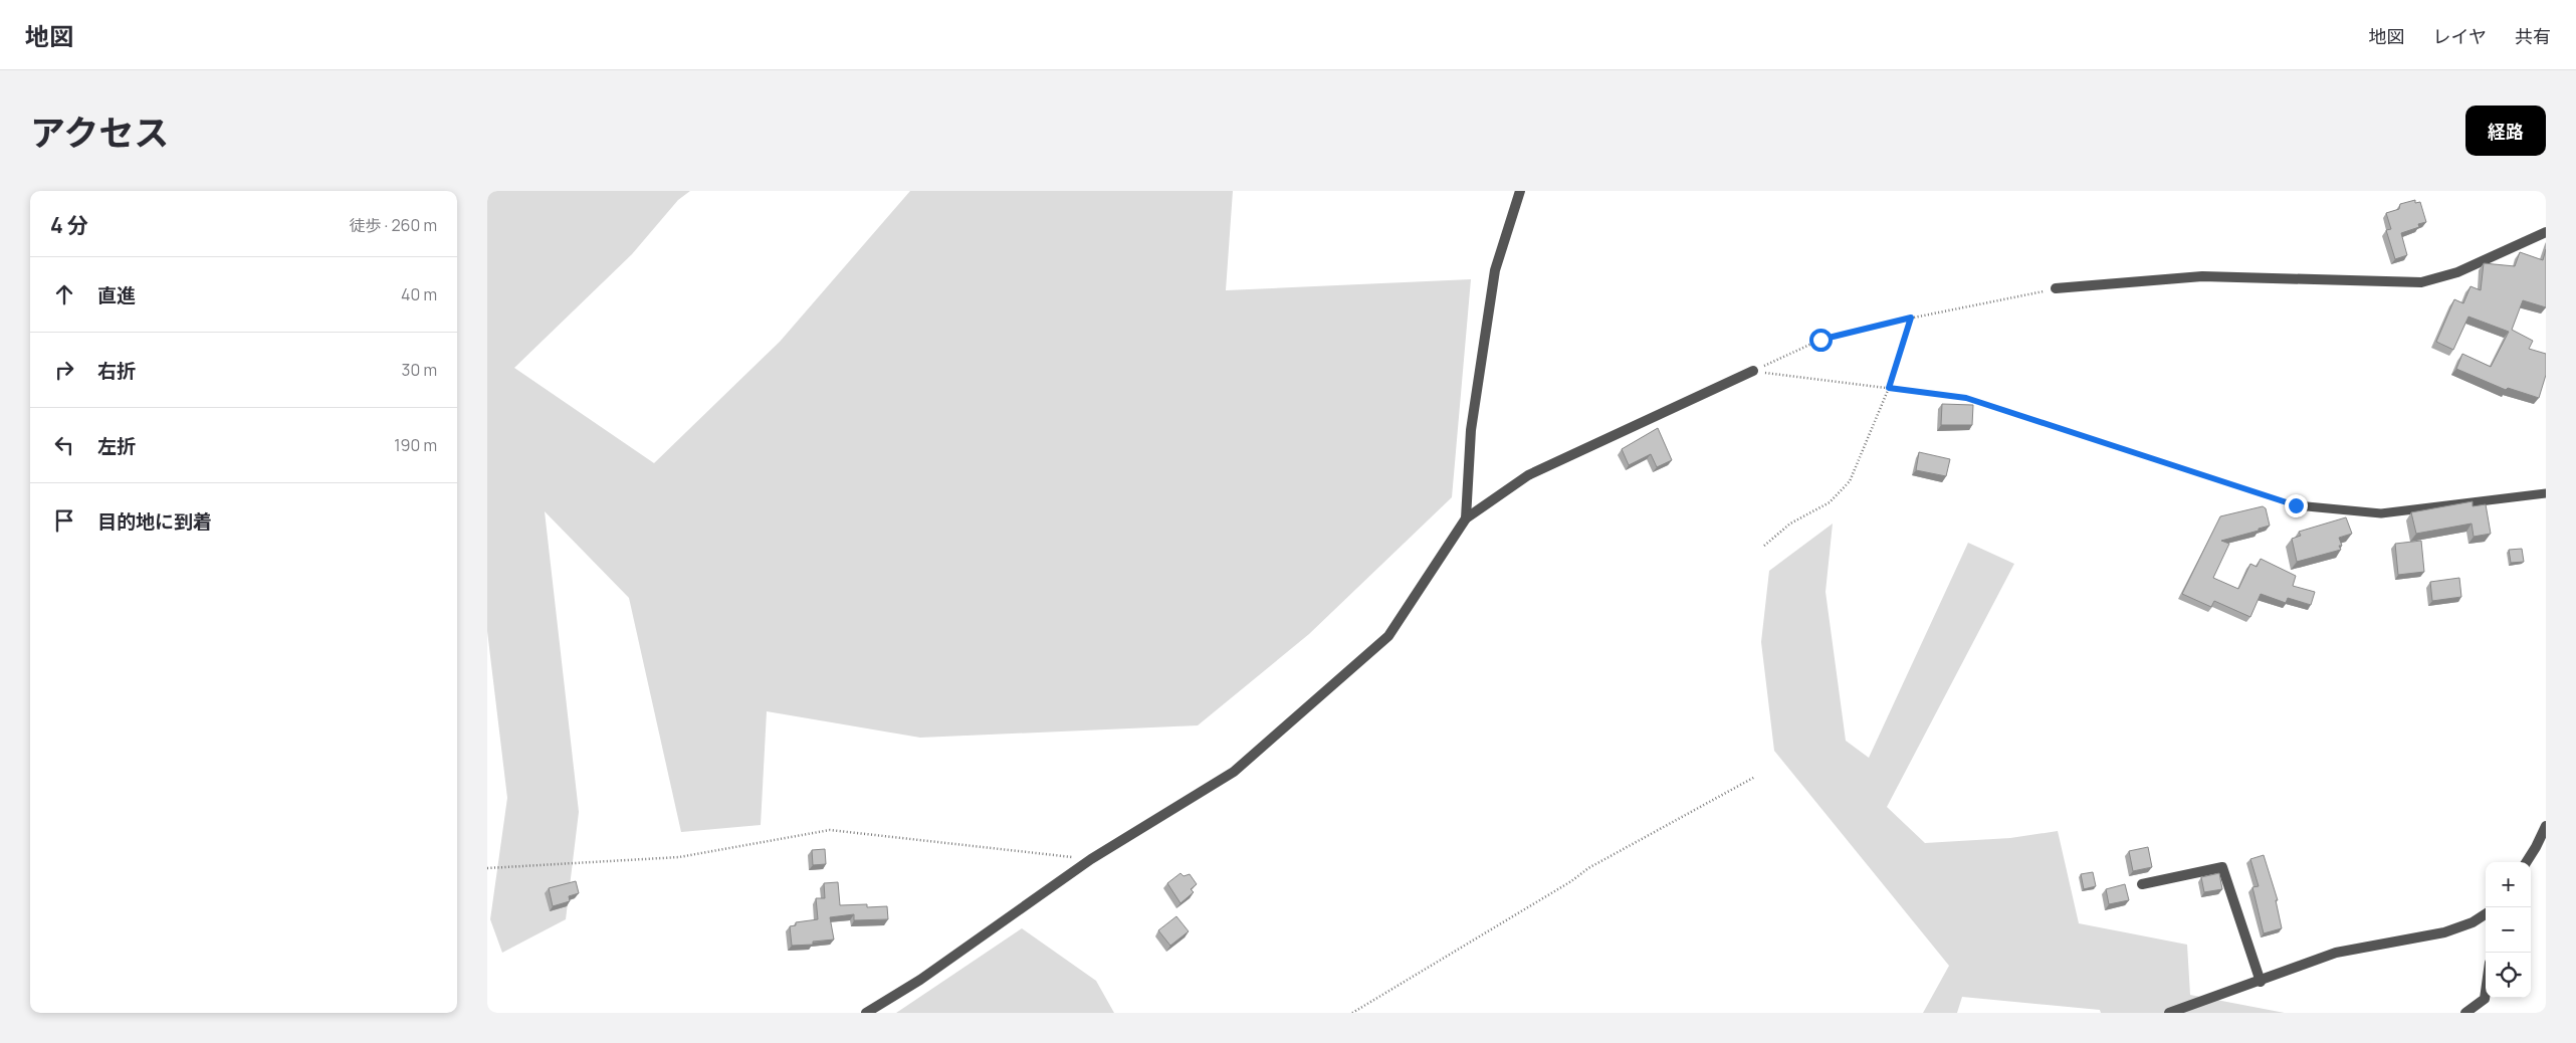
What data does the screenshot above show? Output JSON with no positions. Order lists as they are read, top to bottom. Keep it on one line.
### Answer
{"page":{"header":"地図","nav":["地図","レイヤ","共有"],"title":"アクセス","buttons":"経路","heading":["4 分","徒歩 · 260 m"],"list":[["直進","40 m"],["右折","30 m"],["左折","190 m"],"目的地に到着"],"map_buttons":["+","−"]}}
